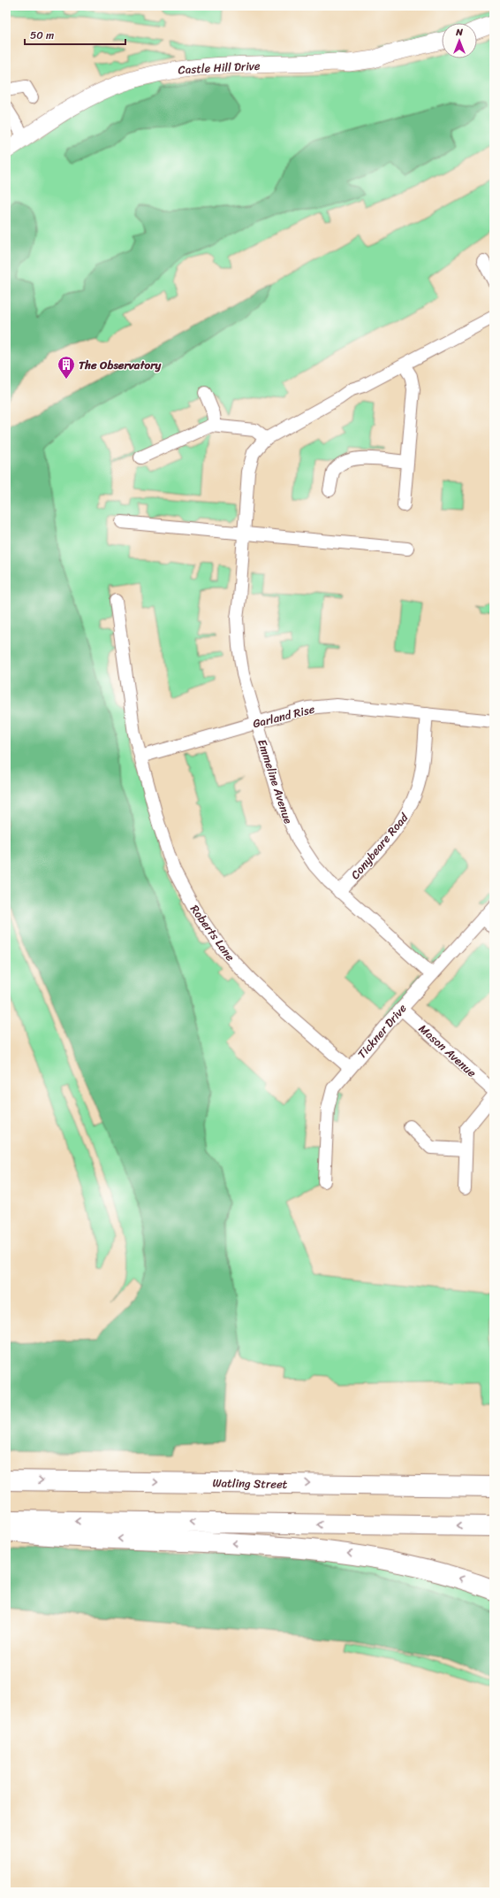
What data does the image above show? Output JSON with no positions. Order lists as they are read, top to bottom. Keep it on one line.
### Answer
{"streets":{"highway":["Watling Street"],"street":["Castle Hill Drive","Garland Rise","Emmeline Avenue","Conybeare Road","Roberts Lane","Tickner Drive","Mason Avenue"]},"crossings":[["Garland Rise","Emmeline Avenue"],["Garland Rise","Conybeare Road"],["Garland Rise","Roberts Lane"],["Emmeline Avenue","Conybeare Road"],["Emmeline Avenue","Tickner Drive"],["Roberts Lane","Tickner Drive"],["Tickner Drive","Mason Avenue"]],"places":{"building":["The Observatory"]},"scale_bar":"50 m","north":"top"}
